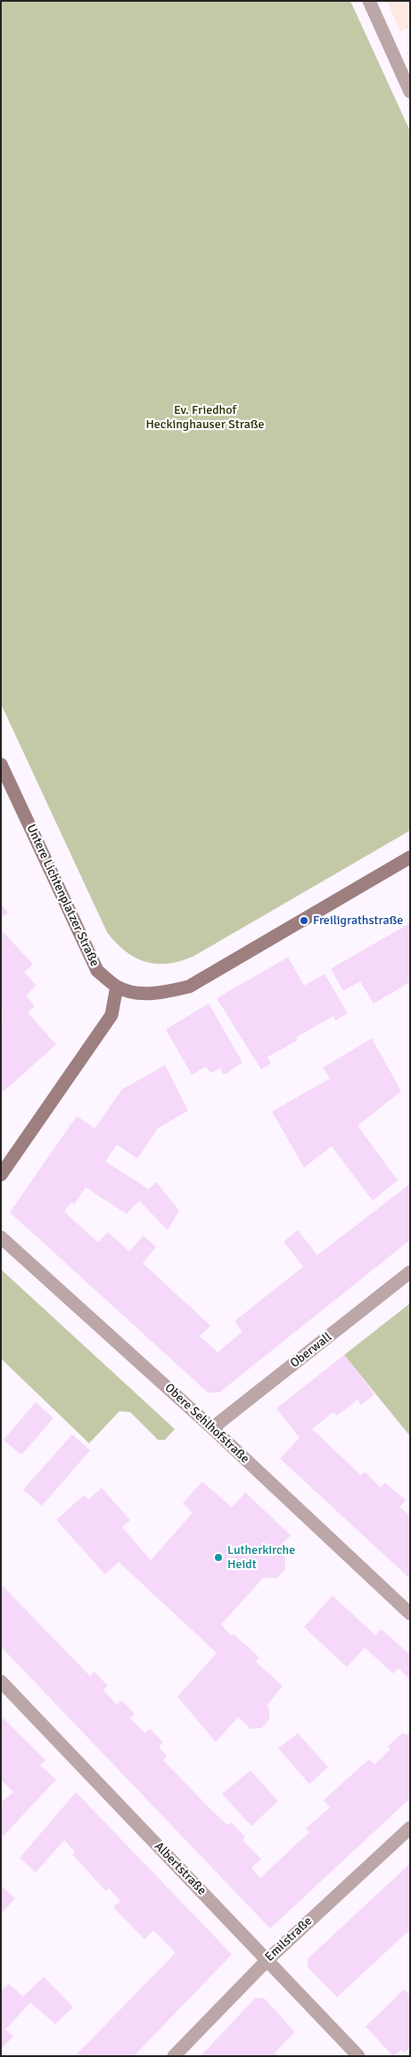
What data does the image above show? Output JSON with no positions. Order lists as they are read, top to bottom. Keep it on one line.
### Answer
{"streets":{"main road":["Untere Lichtenplatzer Straße"],"street":["Oberwall","Obere Sehlhofstraße","Albertstraße","Emilstraße"]},"crossings":[["Oberwall","Obere Sehlhofstraße"],["Albertstraße","Emilstraße"]],"parks":["Ev. Friedhof Heckinghauser Straße"],"places":["Freiligrathstraße","Lutherkirche Heidt"]}
